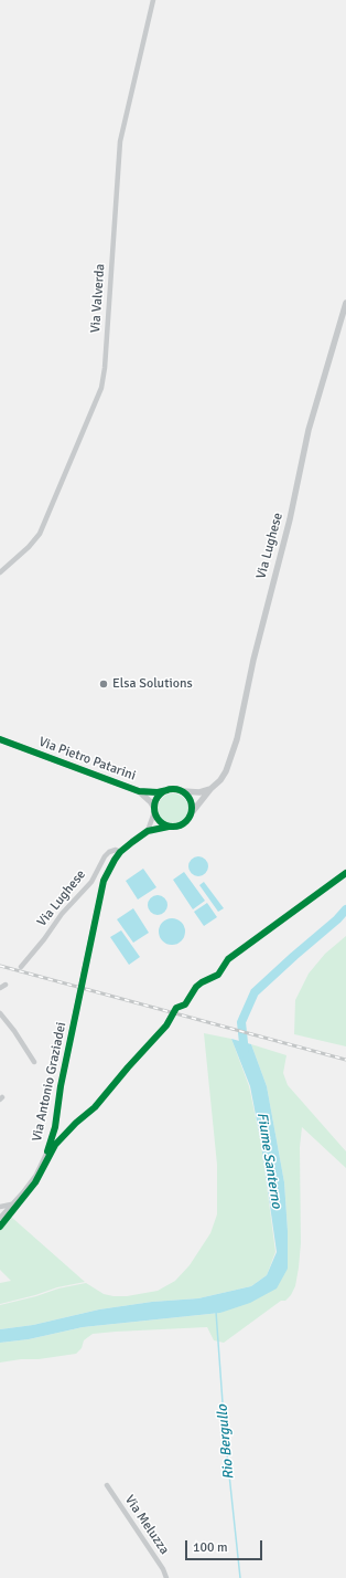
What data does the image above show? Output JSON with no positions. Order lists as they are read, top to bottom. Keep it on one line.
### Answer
{"streets":{"main road":["Via Lughese","Via Pietro Patarini"],"street":["Via Valverda","Via Antonio Graziadei","Via Meluzza"]},"crossings":[["Via Lughese","Via Pietro Patarini"]],"water":["Fiume Santerno","Rio Bergullo"],"places":["Elsa Solutions"],"scale_bar":"100 m"}
